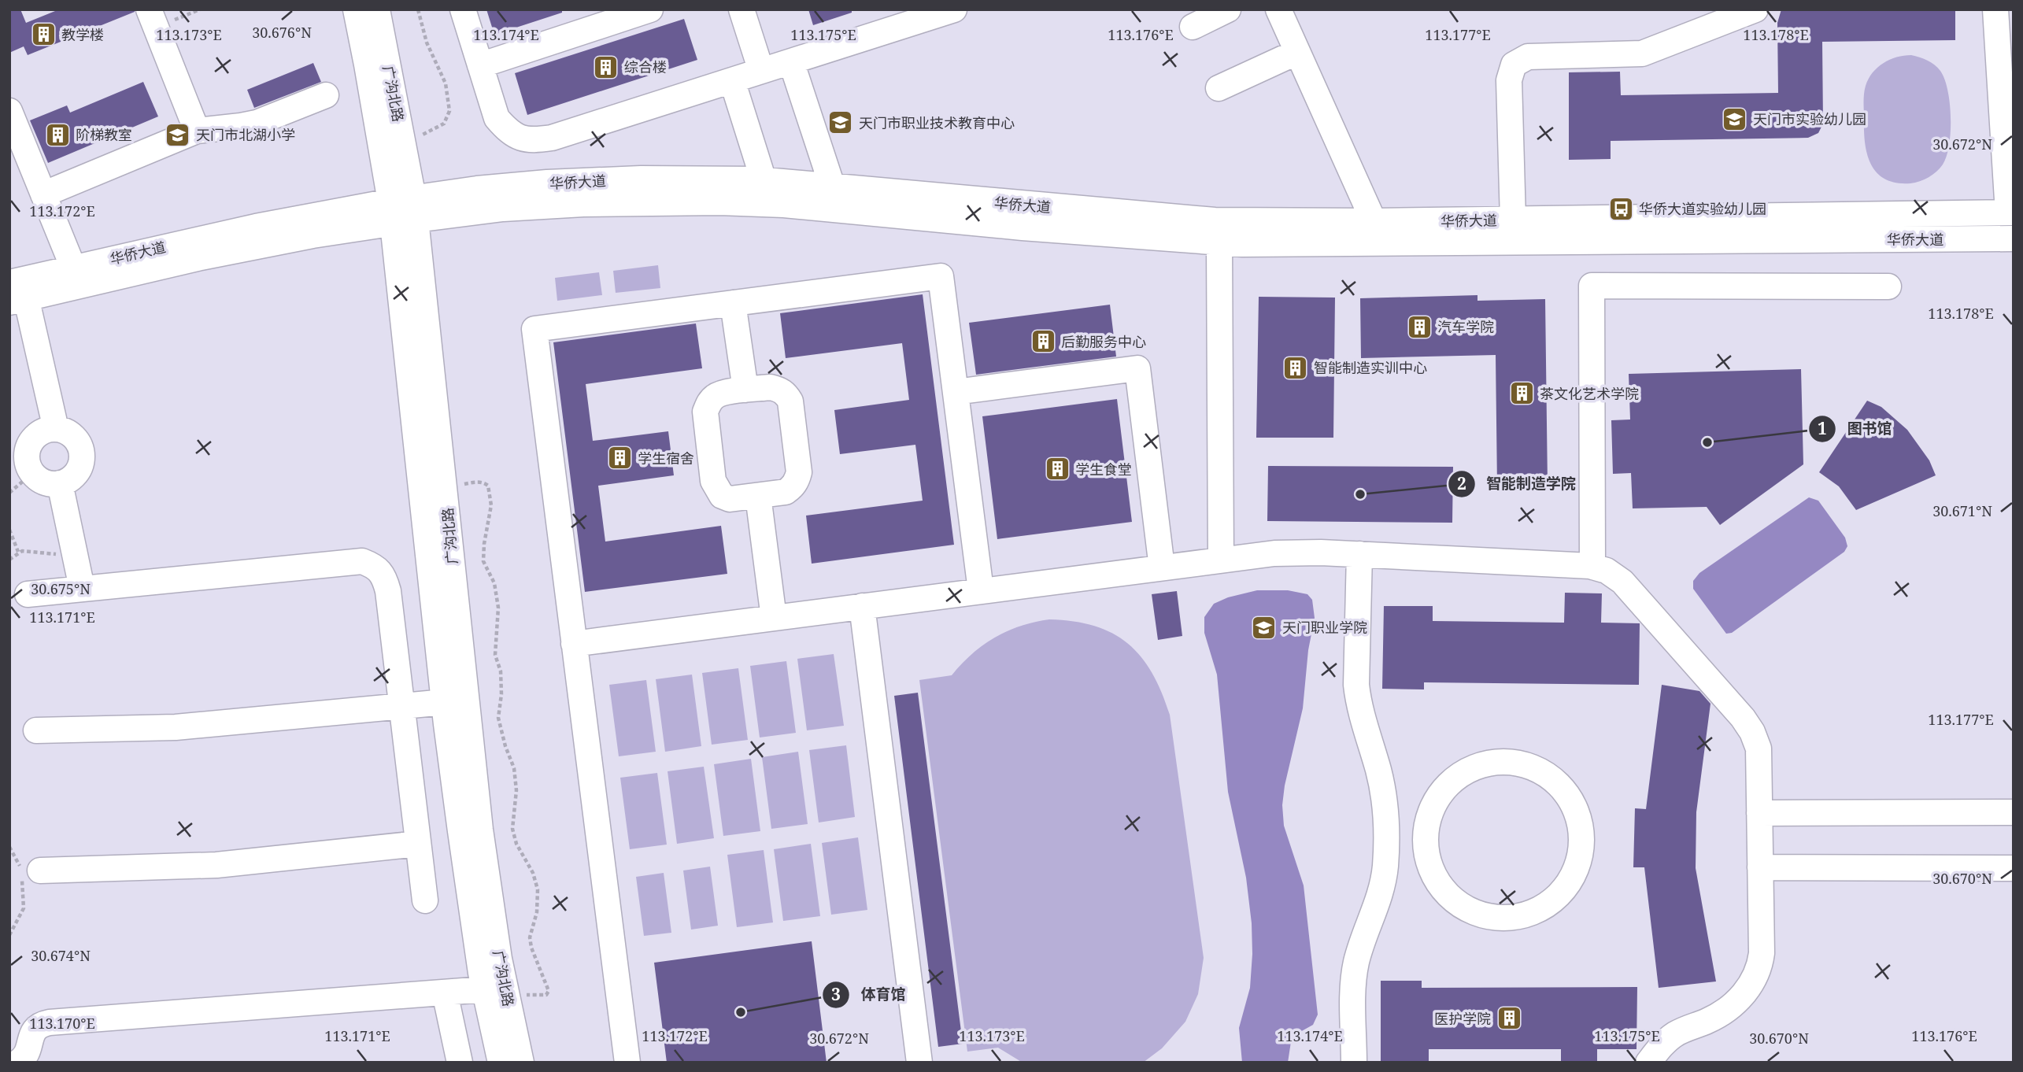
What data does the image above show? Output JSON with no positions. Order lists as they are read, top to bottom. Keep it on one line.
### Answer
{"streets":{"street":["广沟北路","华侨大道"]},"crossings":[["广沟北路","华侨大道"]],"places":{"building":["教学楼","综合楼","阶梯教室","汽车学院","后勤服务中心","智能制造实训中心","茶文化艺术学院","学生宿舍","学生食堂","医护学院"],"school or university":["天门市实验幼儿园","天门市职业技术教育中心","天门市北湖小学","天门职业学院"],"bus stop":["华侨大道实验幼儿园"],"other":["图书馆","智能制造学院","体育馆"]},"coordinates":["30.676°N","113.177°E","113.173°E","113.174°E","113.175°E","113.176°E","113.178°E","30.672°N","113.172°E","30.671°N","30.675°N","113.171°E","30.670°N","30.674°N","113.170°E"]}
